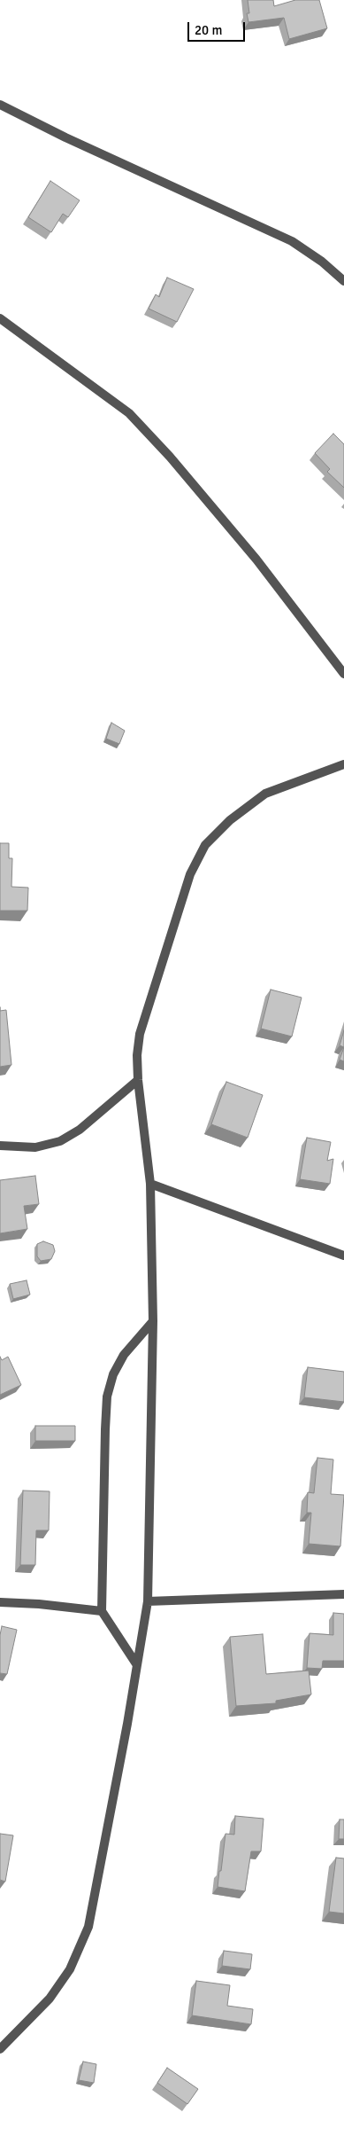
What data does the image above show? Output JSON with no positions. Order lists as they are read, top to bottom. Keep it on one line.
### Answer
{"scale_bar":"20 m"}
